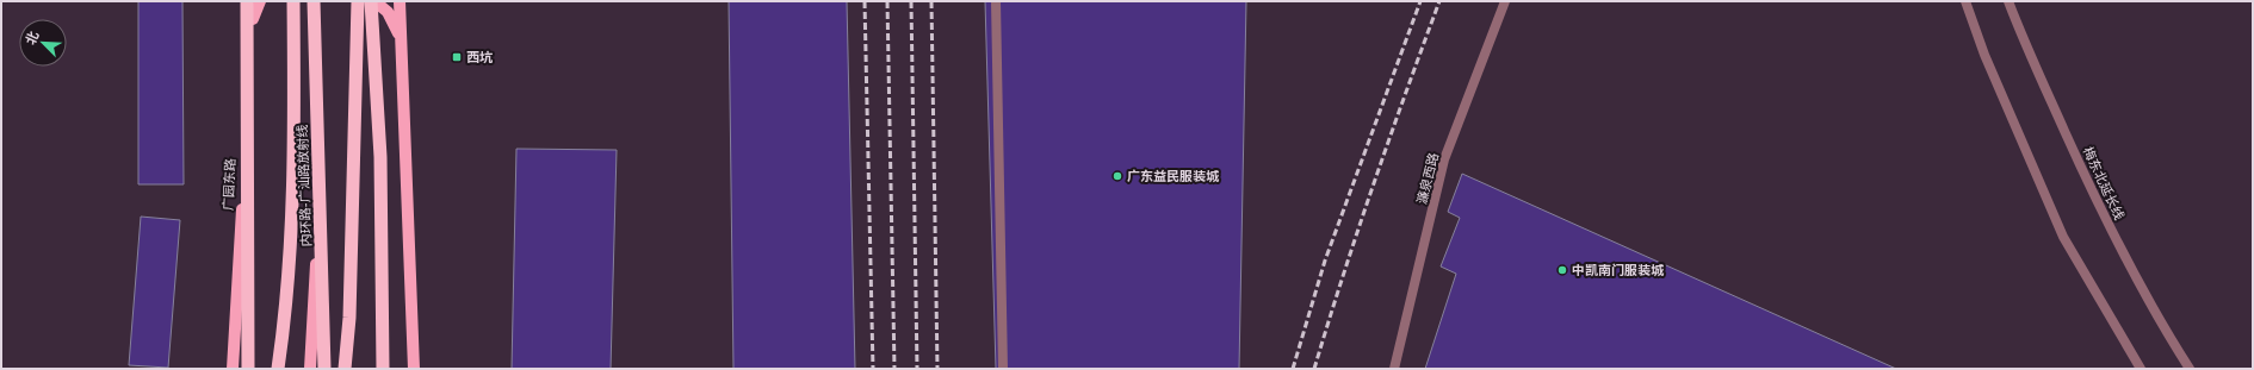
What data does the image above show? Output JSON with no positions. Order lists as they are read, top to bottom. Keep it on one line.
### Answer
{"streets":{"highway":["内环路-广汕路放射线"],"main road":["广园东路"],"street":["濂泉西路","梅东北延长线"]},"places":{"transit":["西坑"],"other":["广东益民服装城","中凯南门服装城"]},"north":"top left"}
